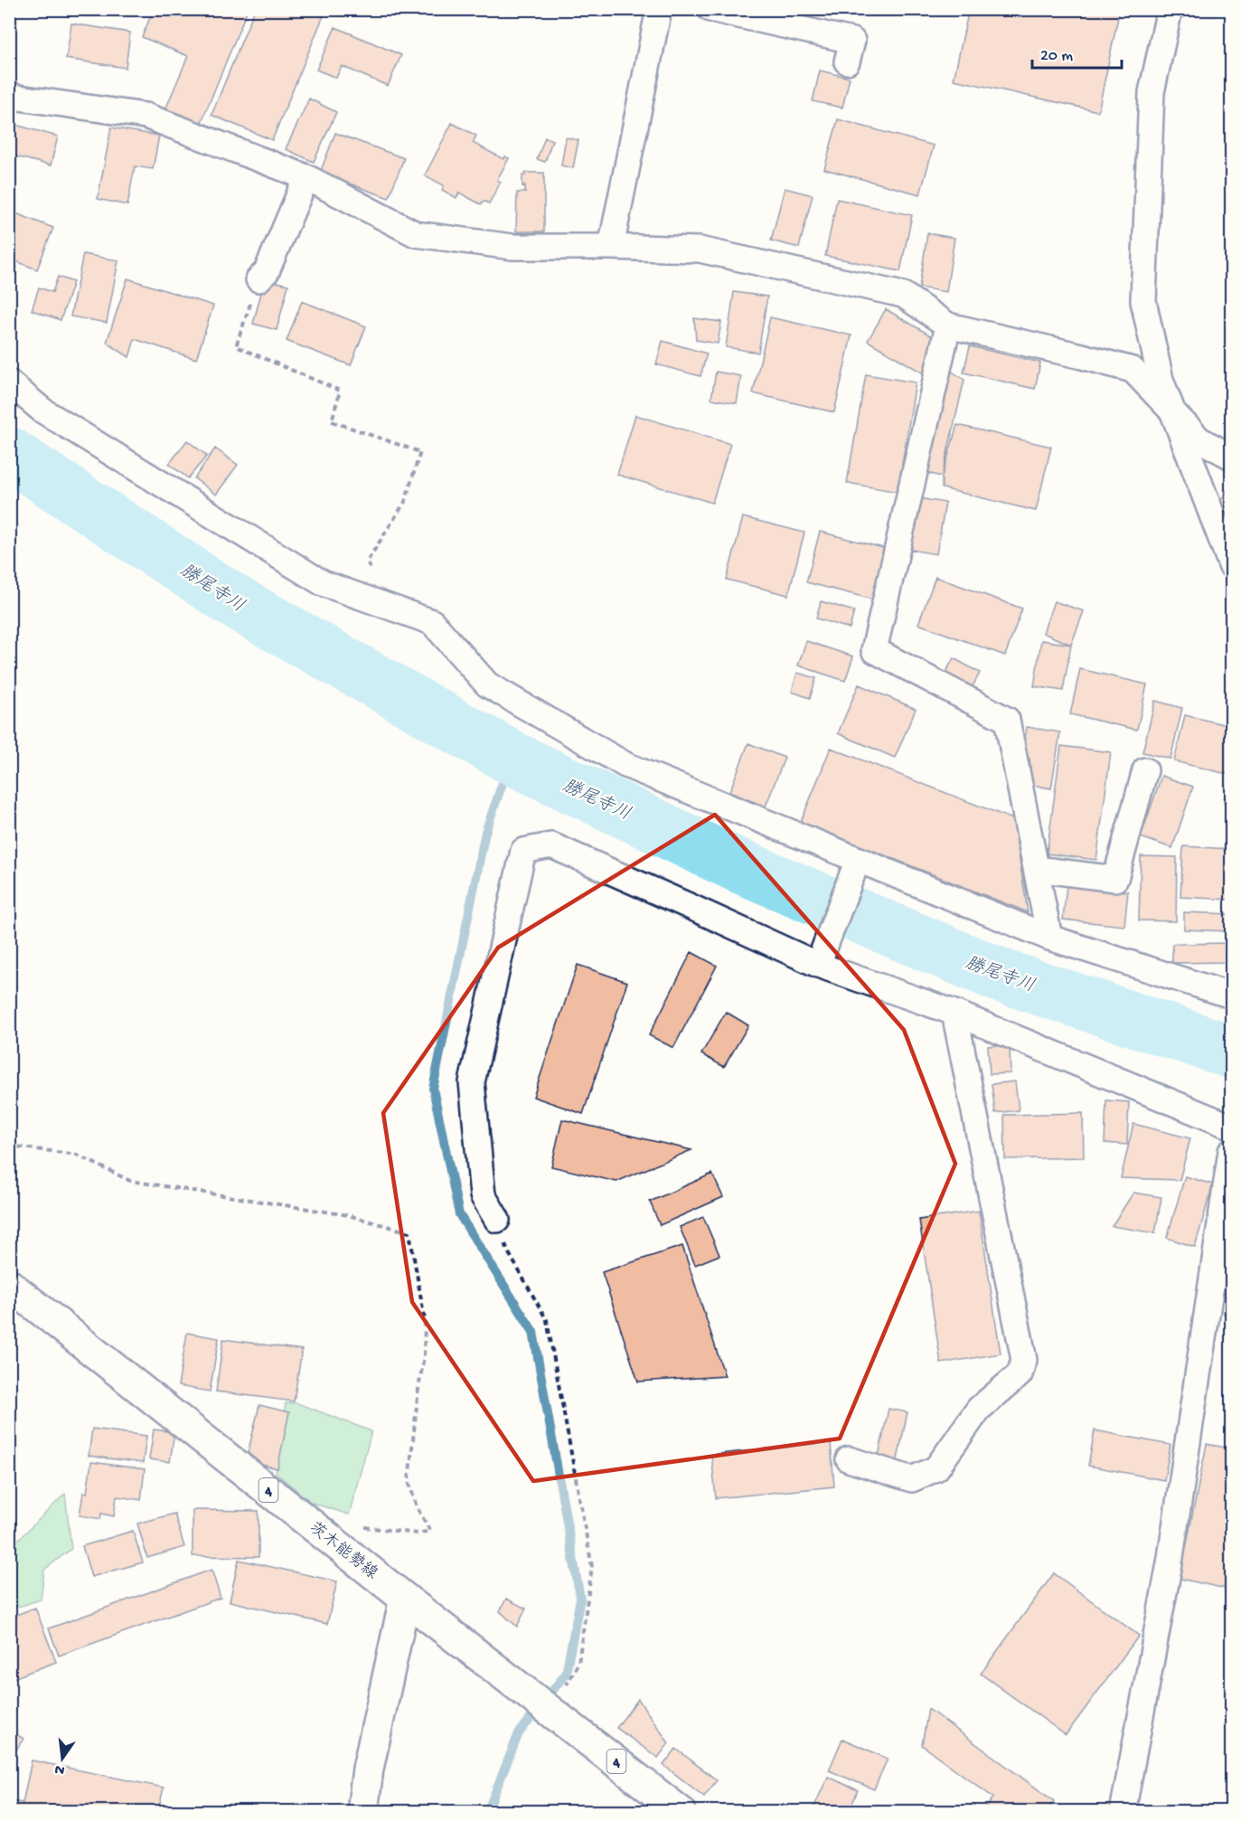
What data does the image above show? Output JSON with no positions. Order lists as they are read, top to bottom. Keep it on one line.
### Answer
{"streets":{"main road":["4","茨木能勢線"]},"water":["勝尾寺川"],"scale_bar":"20 m","north":"bottom"}
